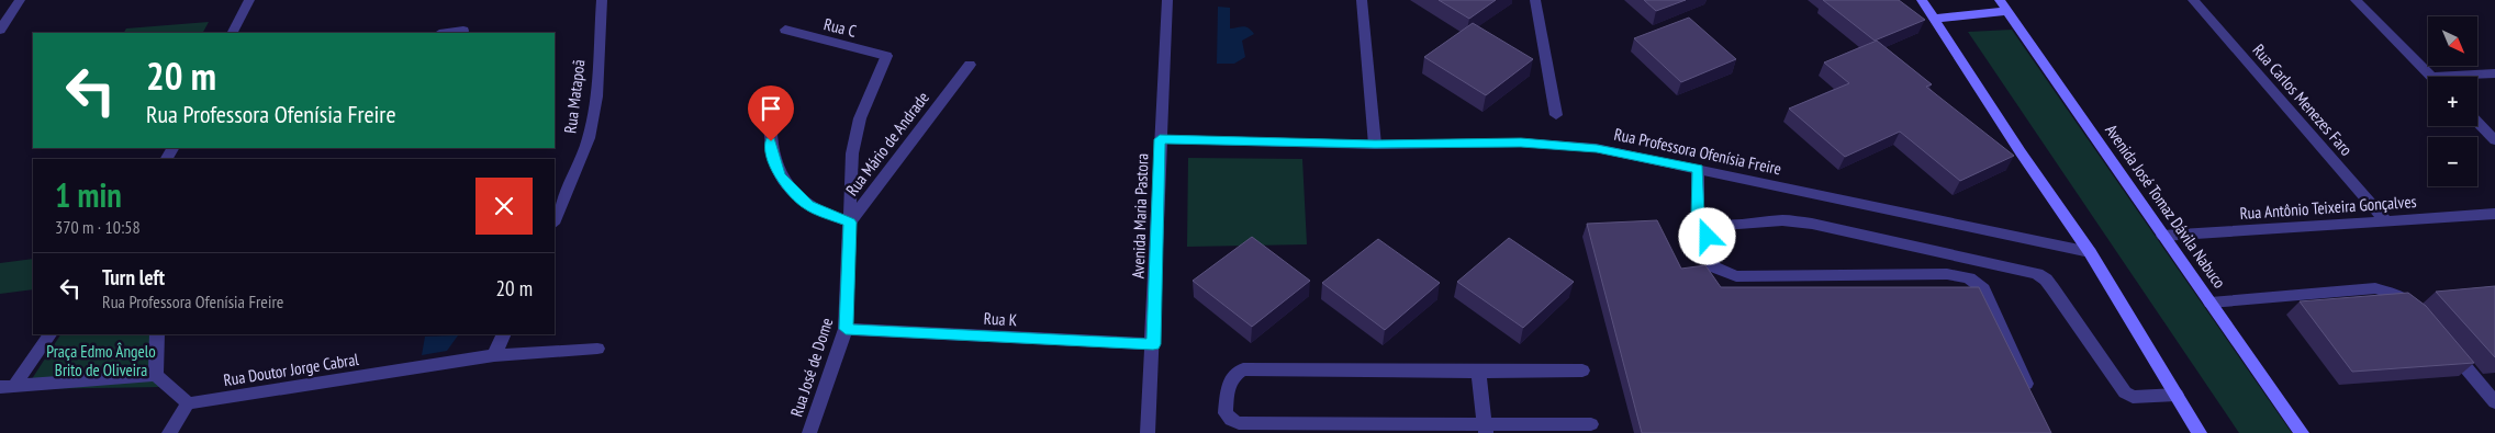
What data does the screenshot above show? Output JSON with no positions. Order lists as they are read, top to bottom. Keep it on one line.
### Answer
{"streets":{"main road":["Avenida José Tomaz Dávila Nabuco"],"street":["Rua C","Rua Matapoã","Rua Carlos Menezes Faro","Rua Mário de Andrade","Rua Professora Ofenísia Freire","Rua Antônio Teixeira Gonçalves","Avenida Maria Pastora","Rua K","Rua José de Dome","Rua Doutor Jorge Cabral"]},"crossings":[["Rua C","Rua José de Dome"],["Rua Carlos Menezes Faro","Rua Antônio Teixeira Gonçalves"],["Rua Mário de Andrade","Rua José de Dome"],["Rua Professora Ofenísia Freire","Avenida Maria Pastora"],["Avenida José Tomaz Dávila Nabuco","Rua Antônio Teixeira Gonçalves"],["Avenida Maria Pastora","Rua K"],["Rua K","Rua José de Dome"]],"parks":["Praça Edmo Ângelo Brito de Oliveira"],"north":"bottom right","page":{"map_buttons":["+","−"],"turn":["20 m","Rua Professora Ofenísia Freire"],"heading":["1 min","370 m · 10:58"],"list":[{"name":"Turn left","note":"Rua Professora Ofenísia Freire","value":"20 m"}]}}
